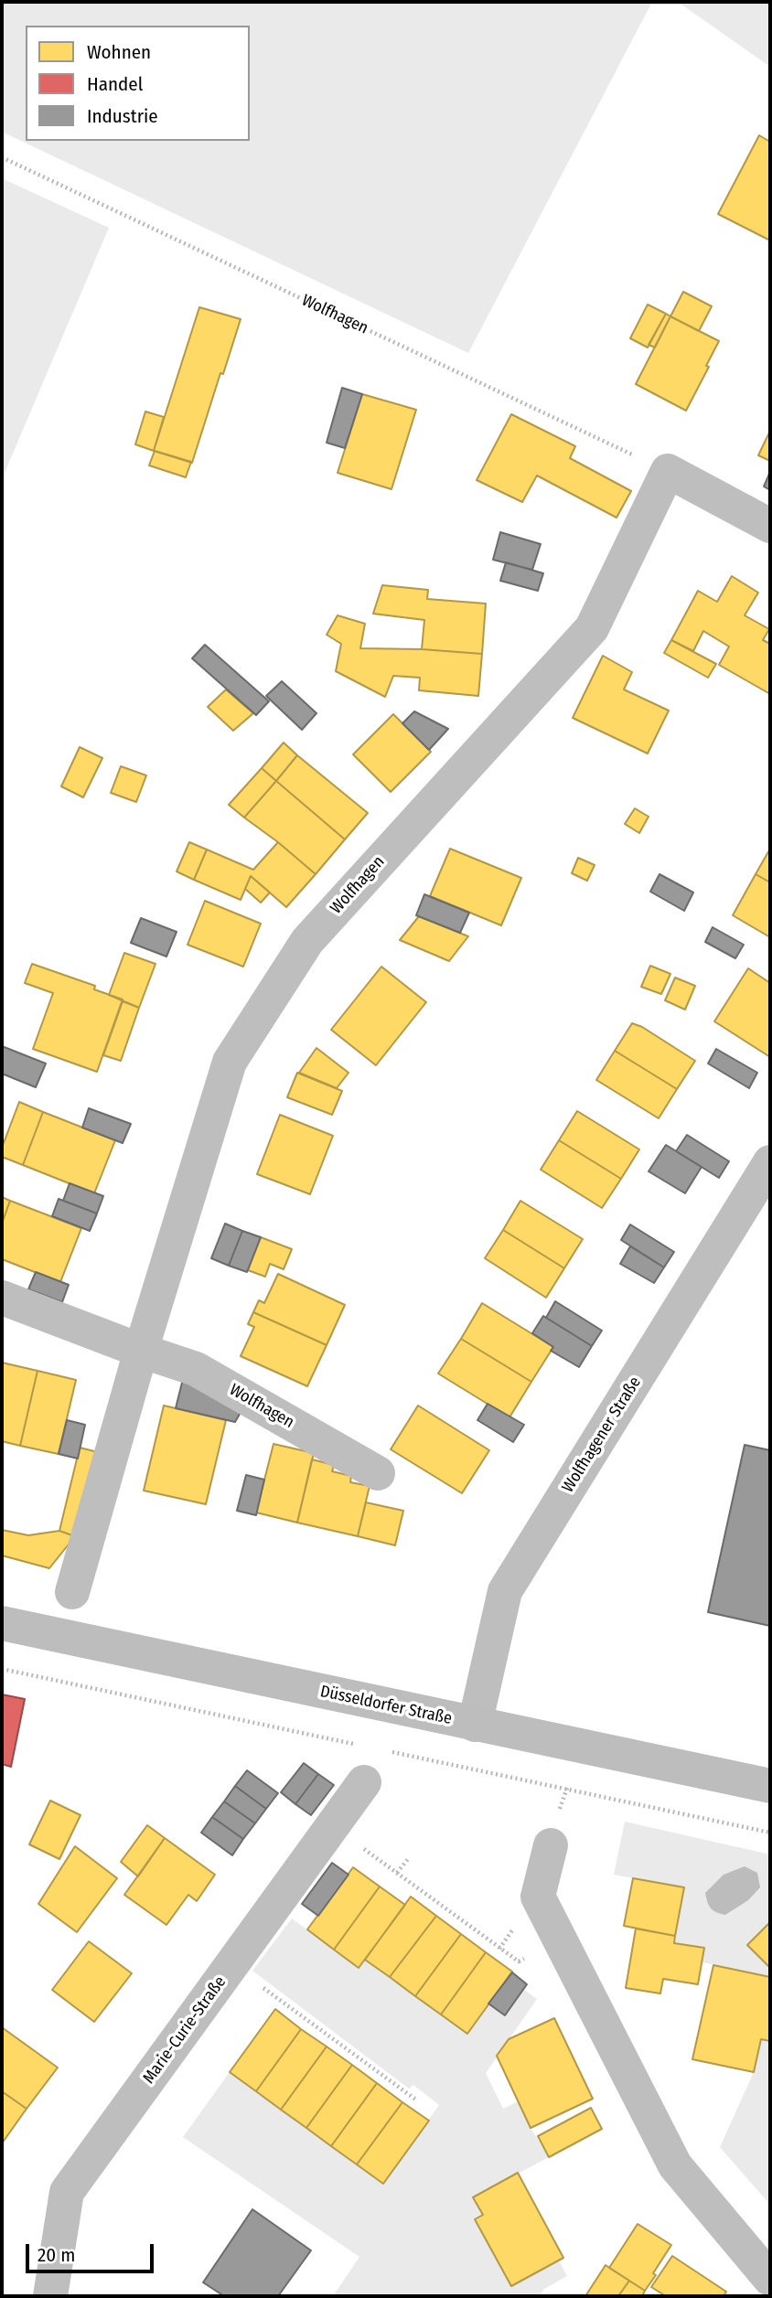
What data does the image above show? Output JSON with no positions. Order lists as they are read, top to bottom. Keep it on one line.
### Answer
{"streets":{"main road":["Düsseldorfer Straße"],"street":["Wolfhagen","Wolfhagener Straße","Marie-Curie-Straße"]},"crossings":[["Wolfhagener Straße","Düsseldorfer Straße"]],"legend":["Wohnen","Handel","Industrie"],"scale_bar":"20 m"}
